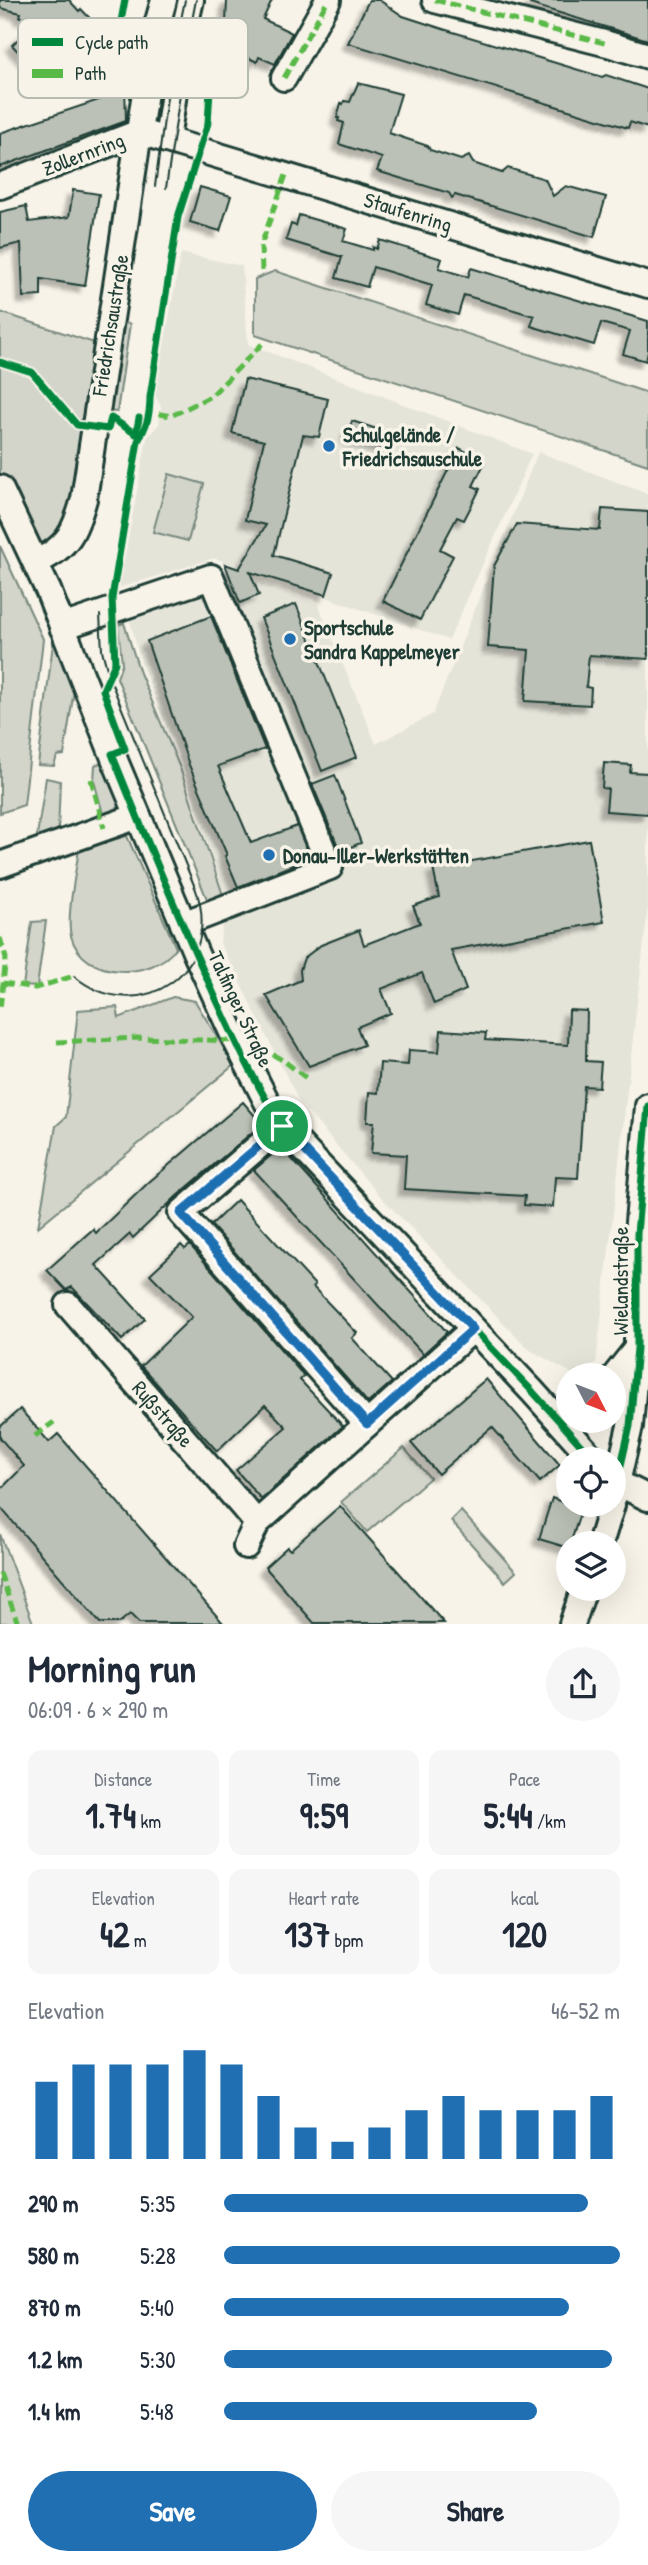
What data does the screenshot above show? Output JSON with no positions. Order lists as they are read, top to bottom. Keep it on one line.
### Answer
{"streets":{"street":["Zollernring","Staufenring","Friedrichsaustraße","Talfinger Straße","Wielandstraße","Rußstraße"]},"crossings":[["Zollernring","Staufenring"],["Zollernring","Friedrichsaustraße"]],"places":["Schulgelände / Friedrichsauschule","Sportschule Sandra Kappelmeyer","Donau-Iller-Werkstätten"],"legend":["Cycle path","Path"],"north":"bottom right","page":{"heading":["Morning run","06:09 · 6 × 290 m"],"stats":[["Distance","1.74 km"],["Time","9:59"],["Pace","5:44 /km"],["Elevation","42 m"],["Heart rate","137 bpm"],["kcal","120"]],"chart":["Elevation","46–52 m"],"list":[{"name":"290 m","note":"5:35"},{"name":"580 m","note":"5:28"},{"name":"870 m","note":"5:40"},{"name":"1.2 km","note":"5:30"},{"name":"1.4 km","note":"5:48"}],"buttons":["Save","Share"]}}
